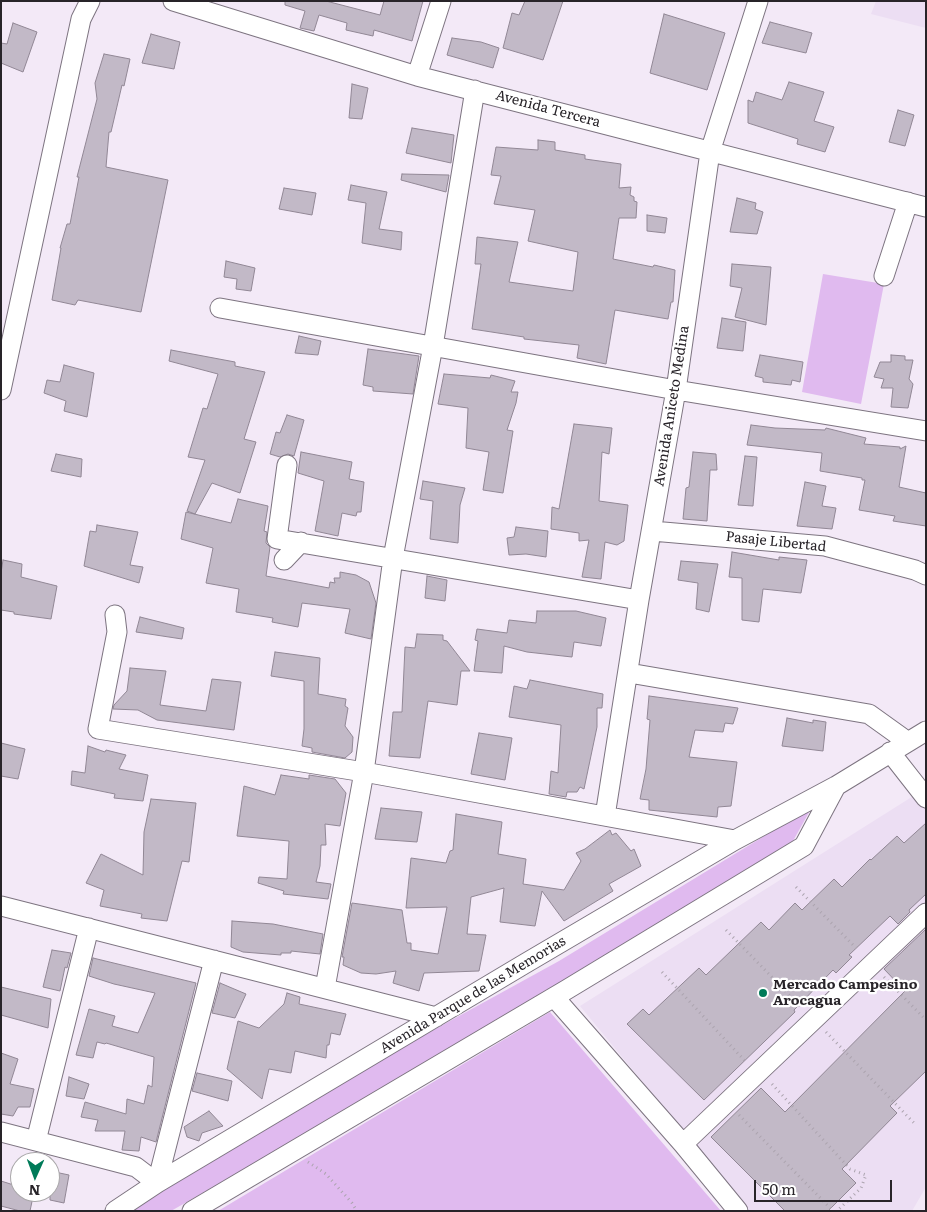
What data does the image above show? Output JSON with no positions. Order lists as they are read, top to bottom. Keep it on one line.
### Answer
{"streets":{"street":["Avenida Tercera","Avenida Aniceto Medina","Pasaje Libertad","Avenida Parque de las Memorias"]},"crossings":[["Avenida Tercera","Avenida Aniceto Medina"],["Avenida Aniceto Medina","Pasaje Libertad"]],"places":["Mercado Campesino Arocagua"],"scale_bar":"50 m","north":"bottom"}
